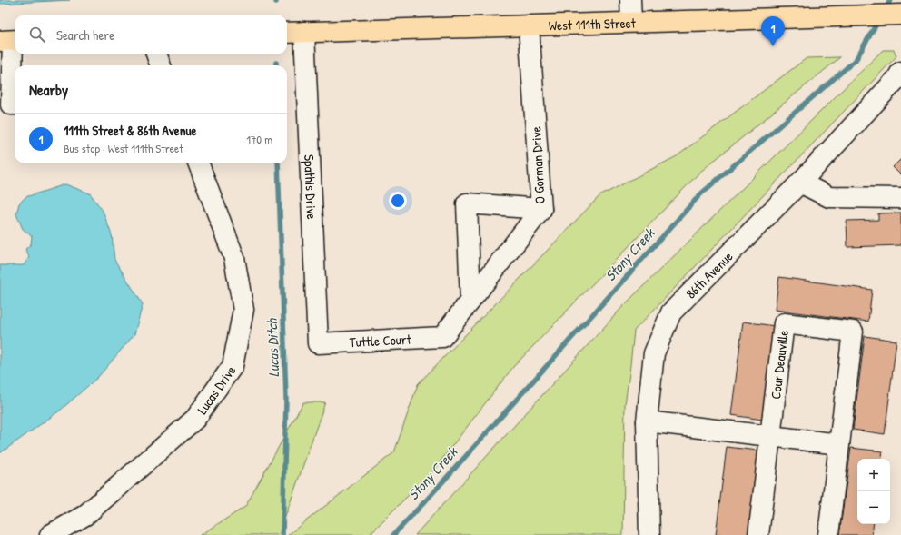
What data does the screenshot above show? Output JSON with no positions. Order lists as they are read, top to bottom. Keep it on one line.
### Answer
{"streets":{"main road":["West 111th Street"],"street":["O Gorman Drive","Spathis Drive","86th Avenue","Tuttle Court","Cour Deauville","Lucas Drive"]},"crossings":[["West 111th Street","O Gorman Drive"],["West 111th Street","Spathis Drive"],["O Gorman Drive","Tuttle Court"],["Spathis Drive","Tuttle Court"]],"water":["Stony Creek","Lucas Ditch"],"page":{"search":"Search here","pins":"1","heading":"Nearby","list":[{"mark":"1","name":"111th Street & 86th Avenue","note":"Bus stop · West 111th Street","value":"170 m"}],"map_buttons":["+","−"]}}
